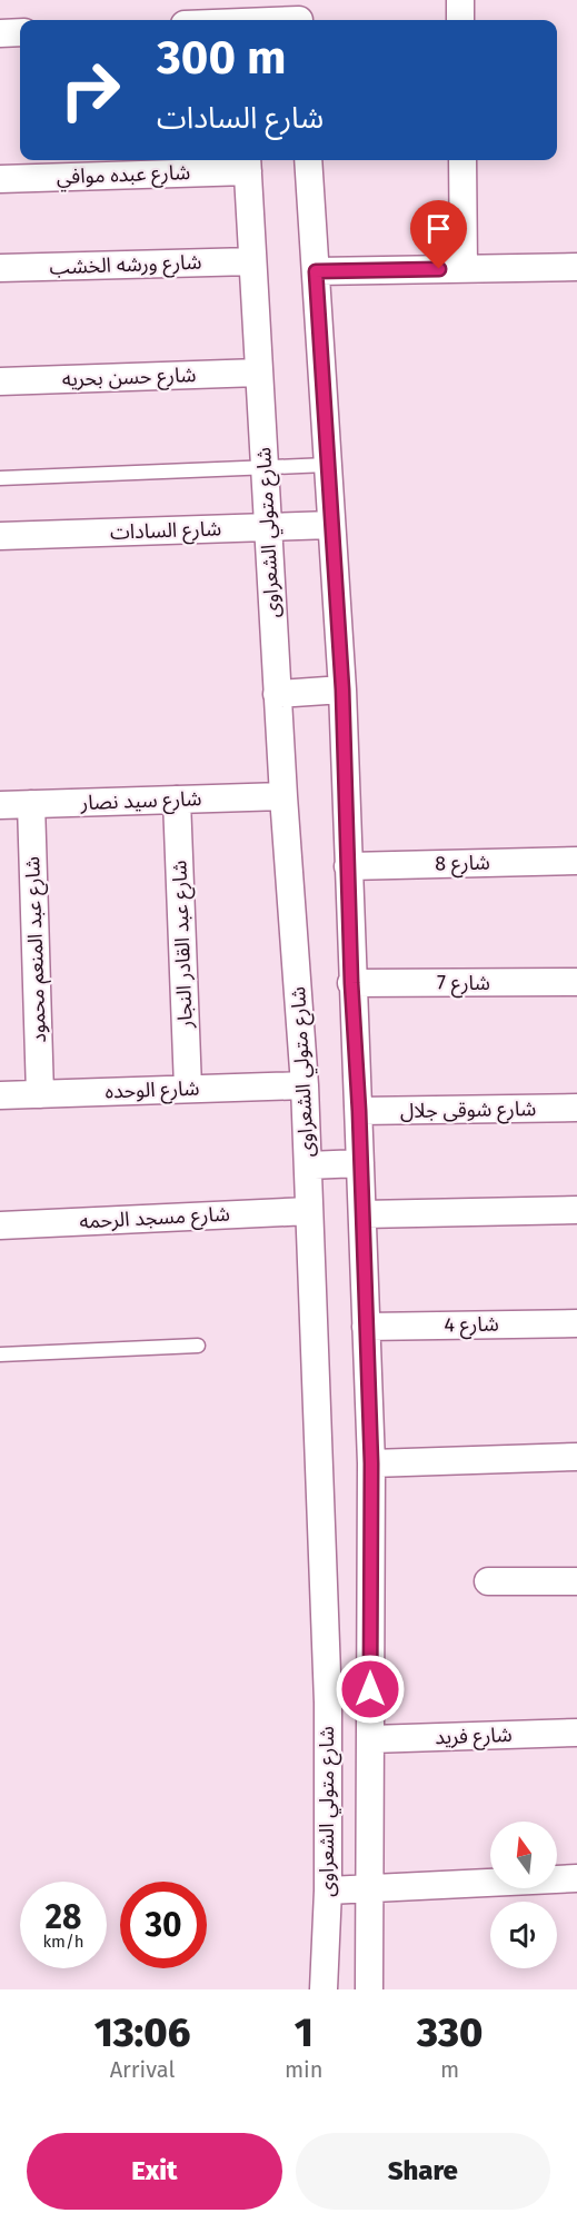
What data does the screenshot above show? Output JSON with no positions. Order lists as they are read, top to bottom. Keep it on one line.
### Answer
{"streets":{"street":["شارع عبده موافي","شارع ورشه الخشب","شارع حسن بحريه","شارع السادات","شارع متولي الشعراوى","شارع سيد نصار","شارع 8","شارع عبد القادر النجار","شارع عبد المنعم محمود","شارع 7","شارع الوحده","شارع شوقى جلال","شارع مسجد الرحمه","شارع 4","شارع فريد"]},"crossings":[["شارع عبده موافي","شارع متولي الشعراوى"],["شارع ورشه الخشب","شارع متولي الشعراوى"],["شارع حسن بحريه","شارع متولي الشعراوى"],["شارع السادات","شارع متولي الشعراوى"],["شارع متولي الشعراوى","شارع سيد نصار"],["شارع متولي الشعراوى","شارع الوحده"],["شارع متولي الشعراوى","شارع مسجد الرحمه"],["شارع سيد نصار","شارع عبد القادر النجار"],["شارع سيد نصار","شارع عبد المنعم محمود"],["شارع عبد القادر النجار","شارع الوحده"],["شارع عبد المنعم محمود","شارع الوحده"]],"north":"top","page":{"turn":["300 m","شارع السادات"],"speed":"28 km/h","limit":"30","eta":["13:06","Arrival","1","min","330","m"],"buttons":["Exit","Share"]}}
